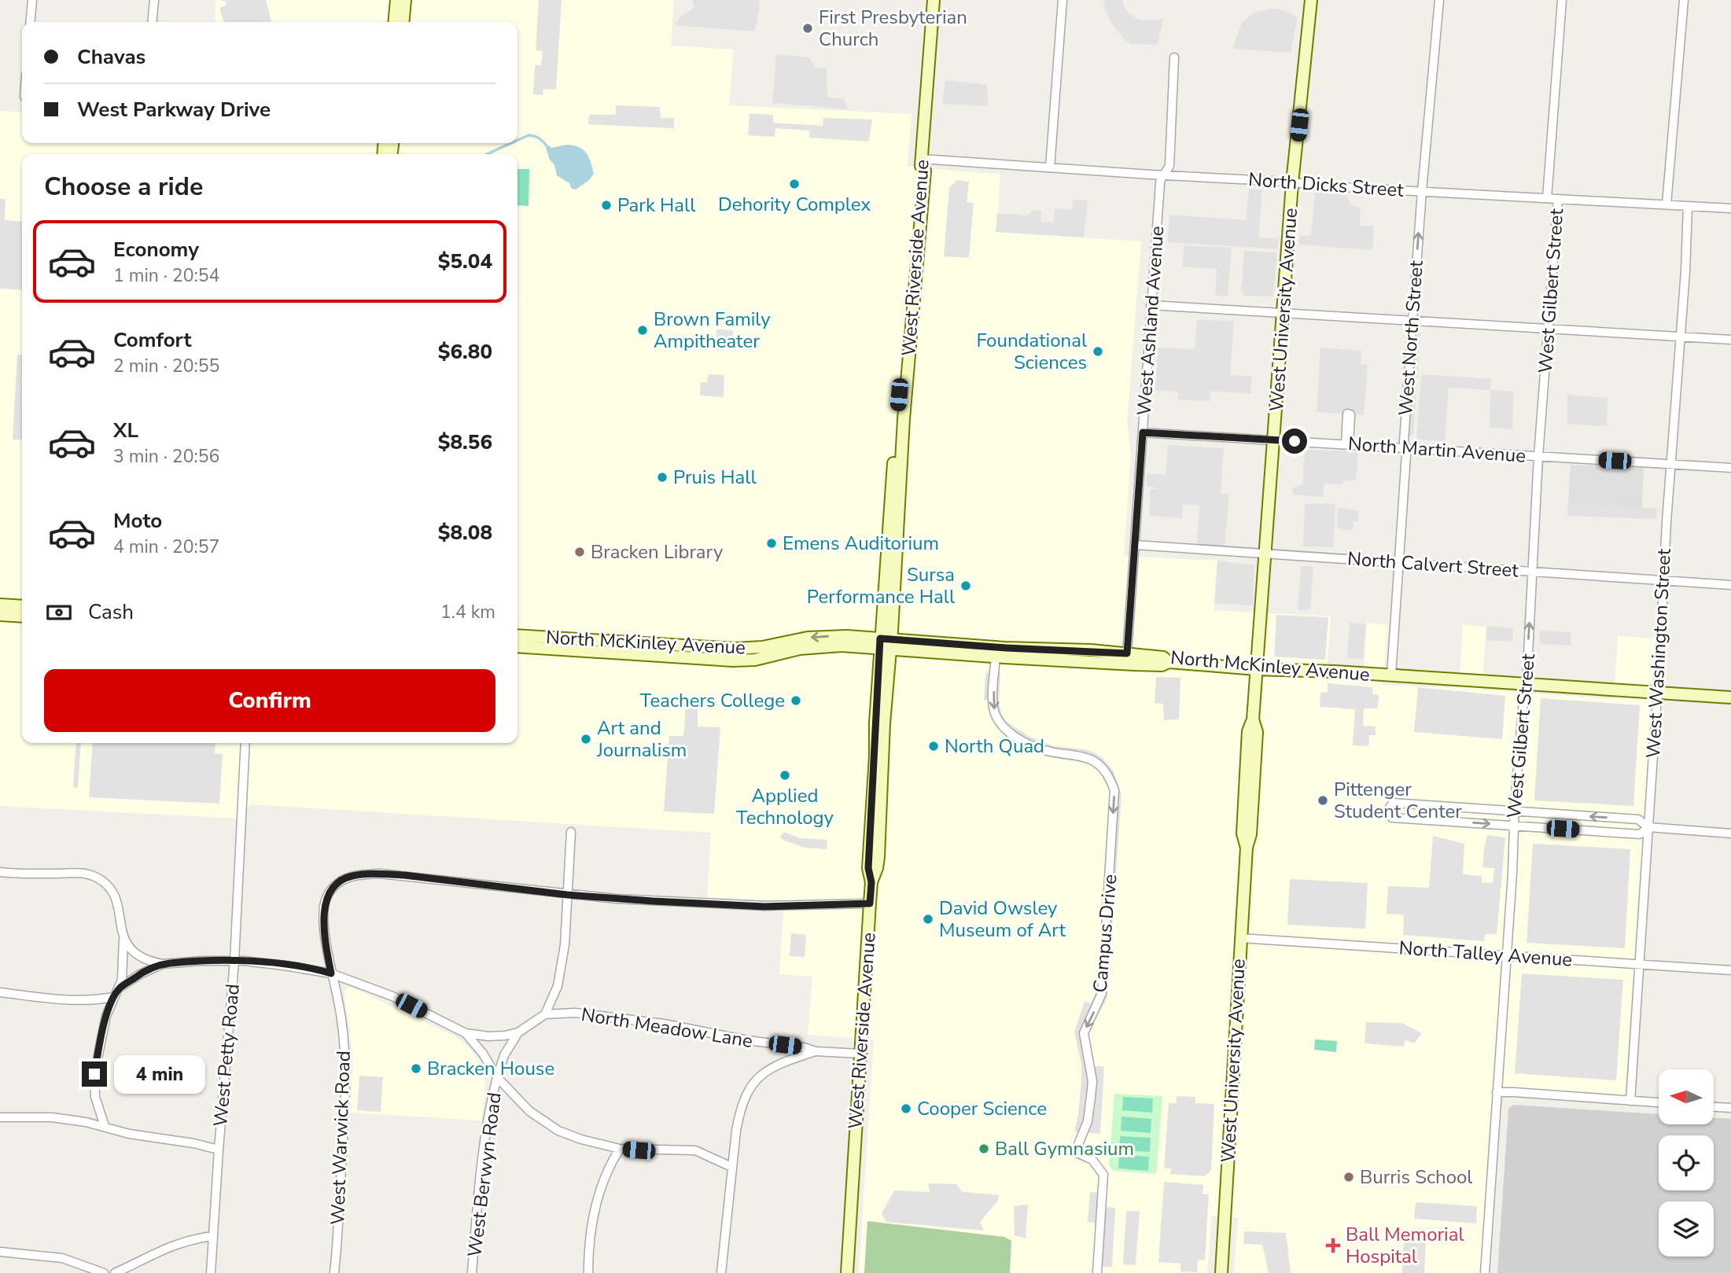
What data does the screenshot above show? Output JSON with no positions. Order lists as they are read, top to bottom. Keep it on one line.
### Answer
{"streets":{"street":["North Dicks Street","West Riverside Avenue","West Gilbert Street","West University Avenue","West Ashland Avenue","West North Street","North Martin Avenue","North Calvert Street","North McKinley Avenue","West Washington Street","Campus Drive","North Talley Avenue","North Meadow Lane","West Petty Road","West Warwick Road","West Berwyn Road"]},"crossings":[["North Dicks Street","West Riverside Avenue"],["North Dicks Street","West Gilbert Street"],["North Dicks Street","West University Avenue"],["North Dicks Street","West Ashland Avenue"],["North Dicks Street","West North Street"],["North Dicks Street","West Washington Street"],["West Riverside Avenue","North McKinley Avenue"],["West Riverside Avenue","North Meadow Lane"],["West Riverside Avenue","West Warwick Road"],["West Gilbert Street","North Martin Avenue"],["West Gilbert Street","North Calvert Street"],["West Gilbert Street","North McKinley Avenue"],["West Gilbert Street","North Talley Avenue"],["West University Avenue","North Martin Avenue"],["West University Avenue","North Calvert Street"],["West University Avenue","North McKinley Avenue"],["West University Avenue","North Talley Avenue"],["West Ashland Avenue","North Martin Avenue"],["West Ashland Avenue","North Calvert Street"],["West Ashland Avenue","North McKinley Avenue"],["West North Street","North Martin Avenue"],["West North Street","North Calvert Street"],["West North Street","North McKinley Avenue"],["North Martin Avenue","West Washington Street"],["North Calvert Street","West Washington Street"],["North McKinley Avenue","West Washington Street"],["North McKinley Avenue","Campus Drive"],["West Washington Street","North Talley Avenue"]],"one_way":["Campus Drive"],"places":{"other":["First Presbyterian Church","Dehority Complex","Park Hall","Brown Family Ampitheater","Foundational Sciences","Pruis Hall","Emens Auditorium","Bracken Library","Sursa Performance Hall","Teachers College","Art and Journalism","North Quad","Applied Technology","Pittenger Student Center","David Owsley Museum of Art","Bracken House","Cooper Science","Ball Gymnasium","Burris School"],"health":["Ball Memorial Hospital"]},"north":"left","page":{"banner":["Chavas","West Parkway Drive"],"heading":"Choose a ride","list":[{"name":"Economy","note":"1 min · 20:54","value":"$5.04"},{"name":"Comfort","note":"2 min · 20:55","value":"$6.80"},{"name":"XL","note":"3 min · 20:56","value":"$8.56"},{"name":"Moto","note":"4 min · 20:57","value":"$8.08"}],"pay":["Cash","1.4 km"],"buttons":"Confirm","bubble":"4 min"}}
